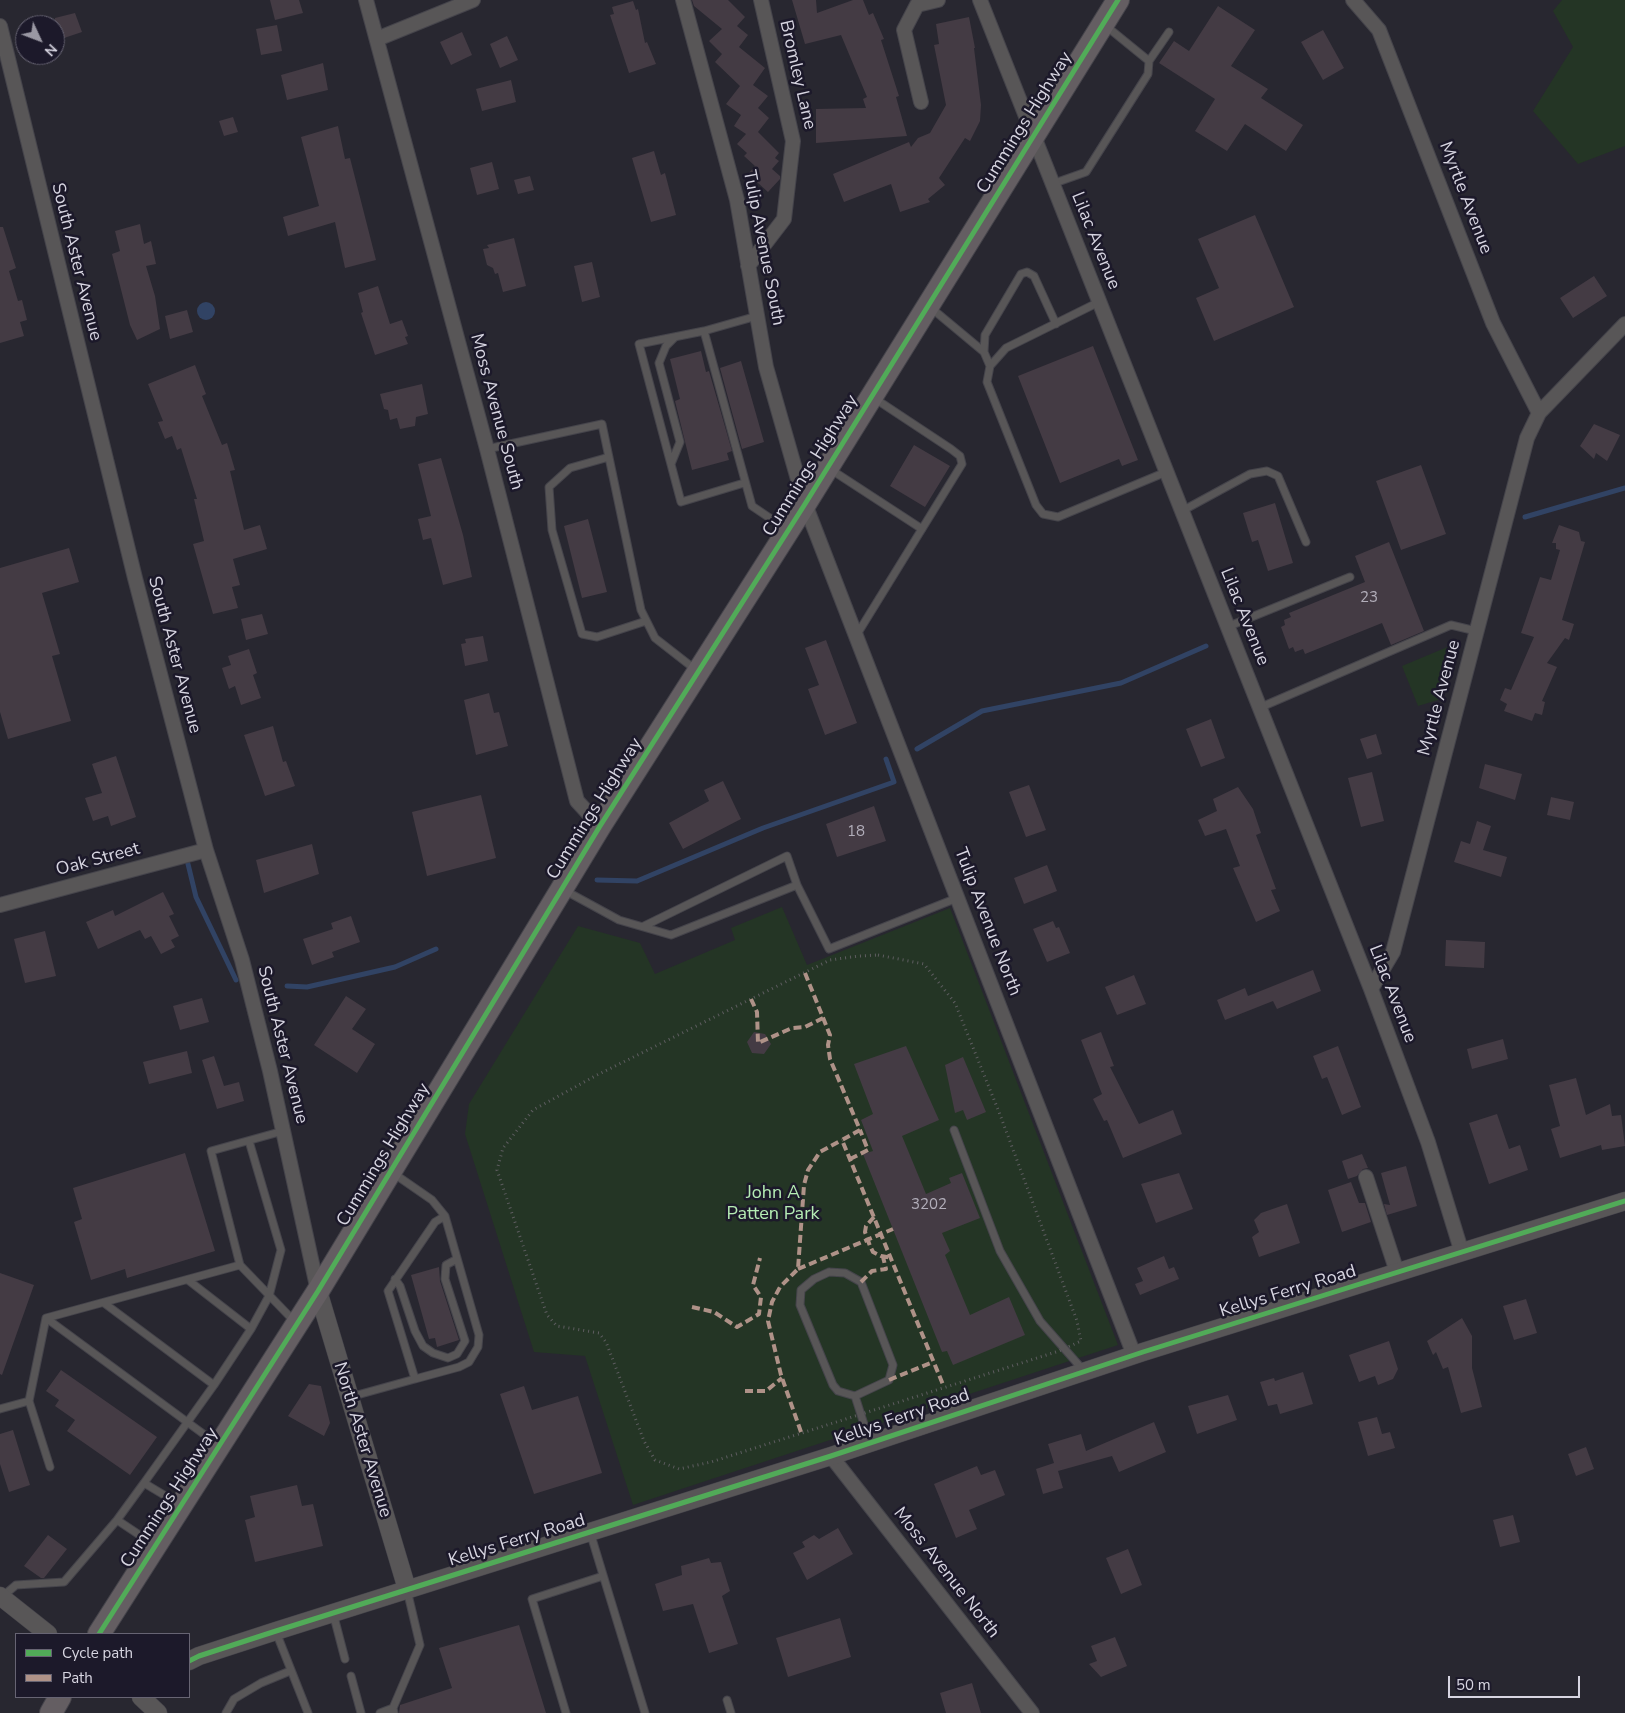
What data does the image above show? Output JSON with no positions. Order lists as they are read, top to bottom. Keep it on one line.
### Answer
{"streets":{"main road":["Cummings Highway"],"street":["Bromley Lane","Myrtle Avenue","Lilac Avenue","Tulip Avenue South","South Aster Avenue","Moss Avenue South","Oak Street","Tulip Avenue North","Kellys Ferry Road","North Aster Avenue","Moss Avenue North"]},"crossings":[["Bromley Lane","Tulip Avenue South"],["Cummings Highway","Lilac Avenue"],["Cummings Highway","Tulip Avenue South"],["Cummings Highway","South Aster Avenue"],["Cummings Highway","Moss Avenue South"],["Cummings Highway","Tulip Avenue North"],["Cummings Highway","North Aster Avenue"],["Myrtle Avenue","Lilac Avenue"],["Lilac Avenue","Kellys Ferry Road"],["Tulip Avenue South","Tulip Avenue North"],["South Aster Avenue","Oak Street"],["South Aster Avenue","North Aster Avenue"],["Tulip Avenue North","Kellys Ferry Road"],["Kellys Ferry Road","North Aster Avenue"],["Kellys Ferry Road","Moss Avenue North"]],"parks":["John A Patten Park"],"house_numbers":["23","18","3202"],"legend":["Cycle path","Path"],"scale_bar":"50 m","north":"bottom right"}
